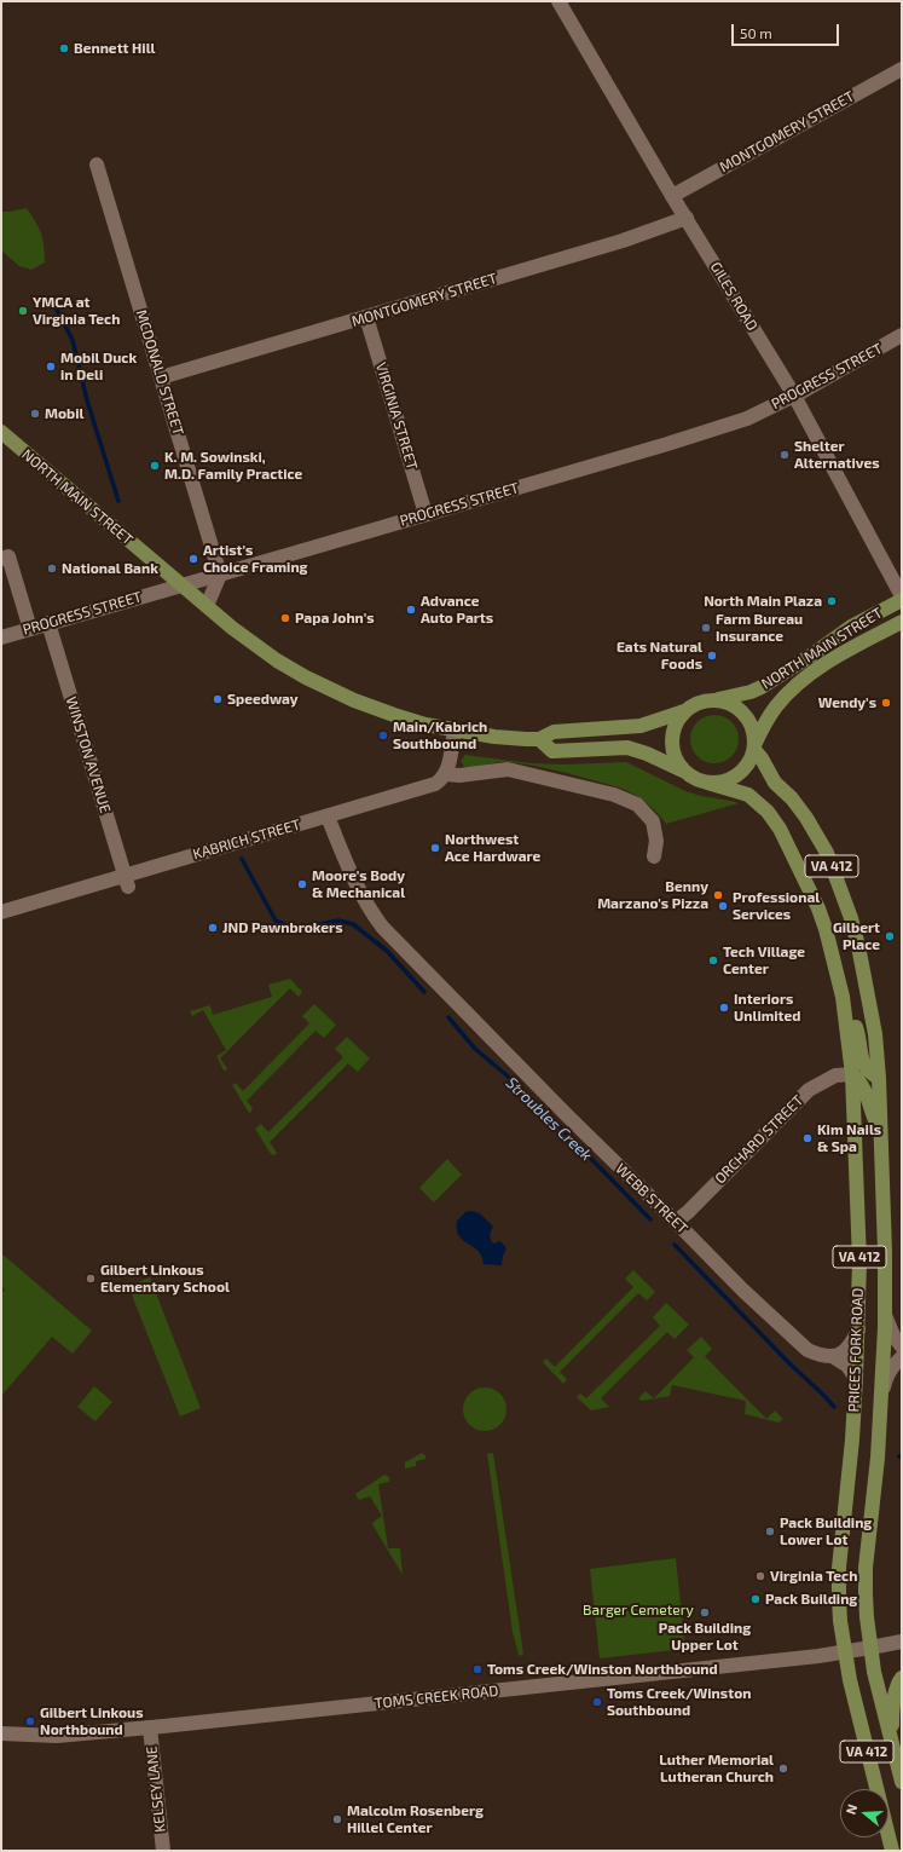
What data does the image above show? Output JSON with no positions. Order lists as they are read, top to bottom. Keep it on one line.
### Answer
{"streets":{"main road":["NORTH MAIN STREET","VA 412","PRICES FORK ROAD"],"street":["MONTGOMERY STREET","GILES ROAD","MCDONALD STREET","PROGRESS STREET","VIRGINIA STREET","WINSTON AVENUE","KABRICH STREET","ORCHARD STREET","WEBB STREET","TOMS CREEK ROAD","KELSEY LANE"]},"crossings":[["MONTGOMERY STREET","GILES ROAD"],["MONTGOMERY STREET","MCDONALD STREET"],["MONTGOMERY STREET","VIRGINIA STREET"],["GILES ROAD","PROGRESS STREET"],["GILES ROAD","NORTH MAIN STREET"],["MCDONALD STREET","PROGRESS STREET"],["PROGRESS STREET","VIRGINIA STREET"],["PROGRESS STREET","NORTH MAIN STREET"],["PROGRESS STREET","WINSTON AVENUE"],["NORTH MAIN STREET","PRICES FORK ROAD"],["WINSTON AVENUE","KABRICH STREET"],["KABRICH STREET","WEBB STREET"],["ORCHARD STREET","WEBB STREET"],["ORCHARD STREET","PRICES FORK ROAD"],["WEBB STREET","PRICES FORK ROAD"],["PRICES FORK ROAD","TOMS CREEK ROAD"],["TOMS CREEK ROAD","KELSEY LANE"]],"water":["Stroubles Creek"],"parks":["Barger Cemetery"],"places":["Bennett Hill","YMCA at Virginia Tech","Mobil Duck in Deli","Mobil","Shelter Alternatives","K. M. Sowinski, M.D. Family Practice","Artist's Choice Framing","National Bank","North Main Plaza","Advance Auto Parts","Papa John's","Farm Bureau Insurance","Eats Natural Foods","Speedway","Wendy's","Main/Kabrich Southbound","Northwest Ace Hardware","Moore's Body & Mechanical","Benny Marzano's Pizza","Professional Services","JND Pawnbrokers","Gilbert Place","Tech Village Center","Interiors Unlimited","Kim Nails & Spa","Gilbert Linkous Elementary School","Pack Building Lower Lot","Virginia Tech","Pack Building","Pack Building Upper Lot","Toms Creek/Winston Northbound","Toms Creek/Winston Southbound","Gilbert Linkous Northbound","Luther Memorial Lutheran Church","Malcolm Rosenberg Hillel Center"],"scale_bar":"50 m","north":"left"}
